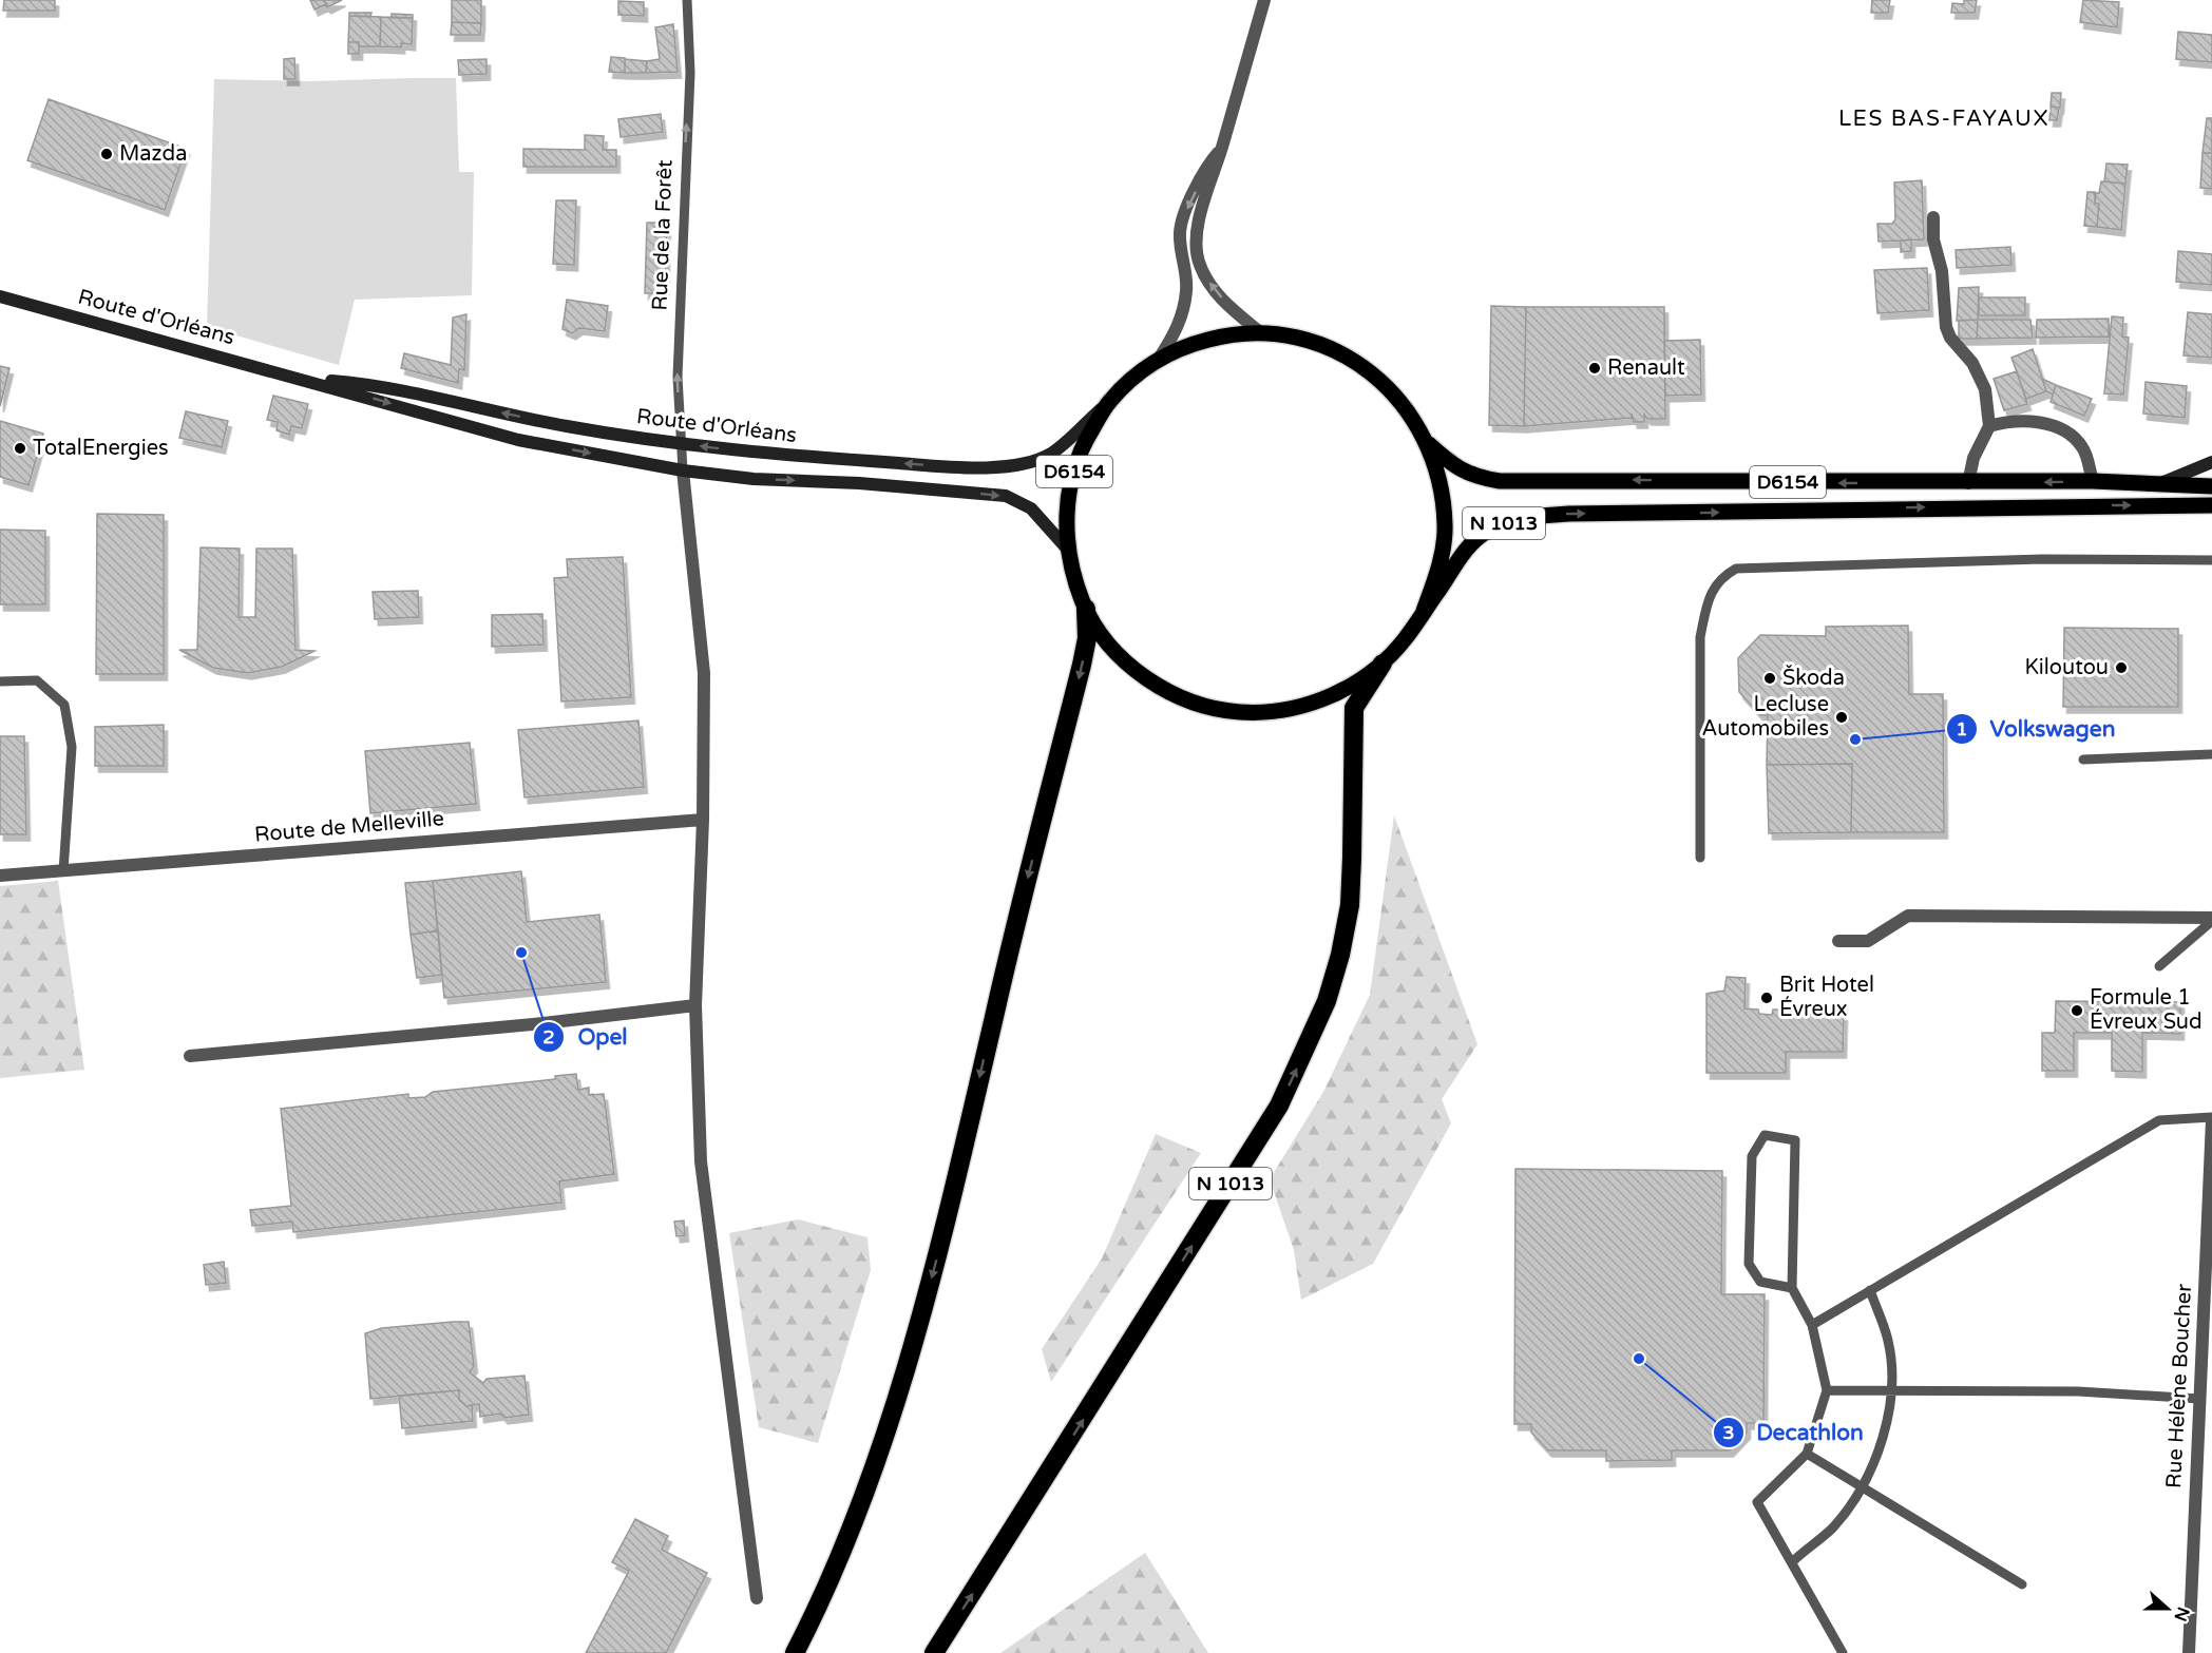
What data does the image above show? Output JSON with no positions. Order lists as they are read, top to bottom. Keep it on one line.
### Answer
{"streets":{"highway":["N 1013"],"main road":["Route d'Orléans","D6154"],"street":["Route de Melleville","Rue Hélène Boucher"],"lane":["Rue de la Forêt"]},"crossings":[["Rue de la Forêt","Route d'Orléans"],["Route d'Orléans","D6154"],["D6154","N 1013"]],"one_way":["Rue de la Forêt"],"districts":["LES BAS-FAYAUX"],"places":["Mazda","Renault","TotalEnergies","Kiloutou","Škoda","Lecluse Automobiles","Volkswagen","Opel","Brit Hotel Évreux","Formule 1 Évreux Sud","Decathlon"],"north":"right"}
